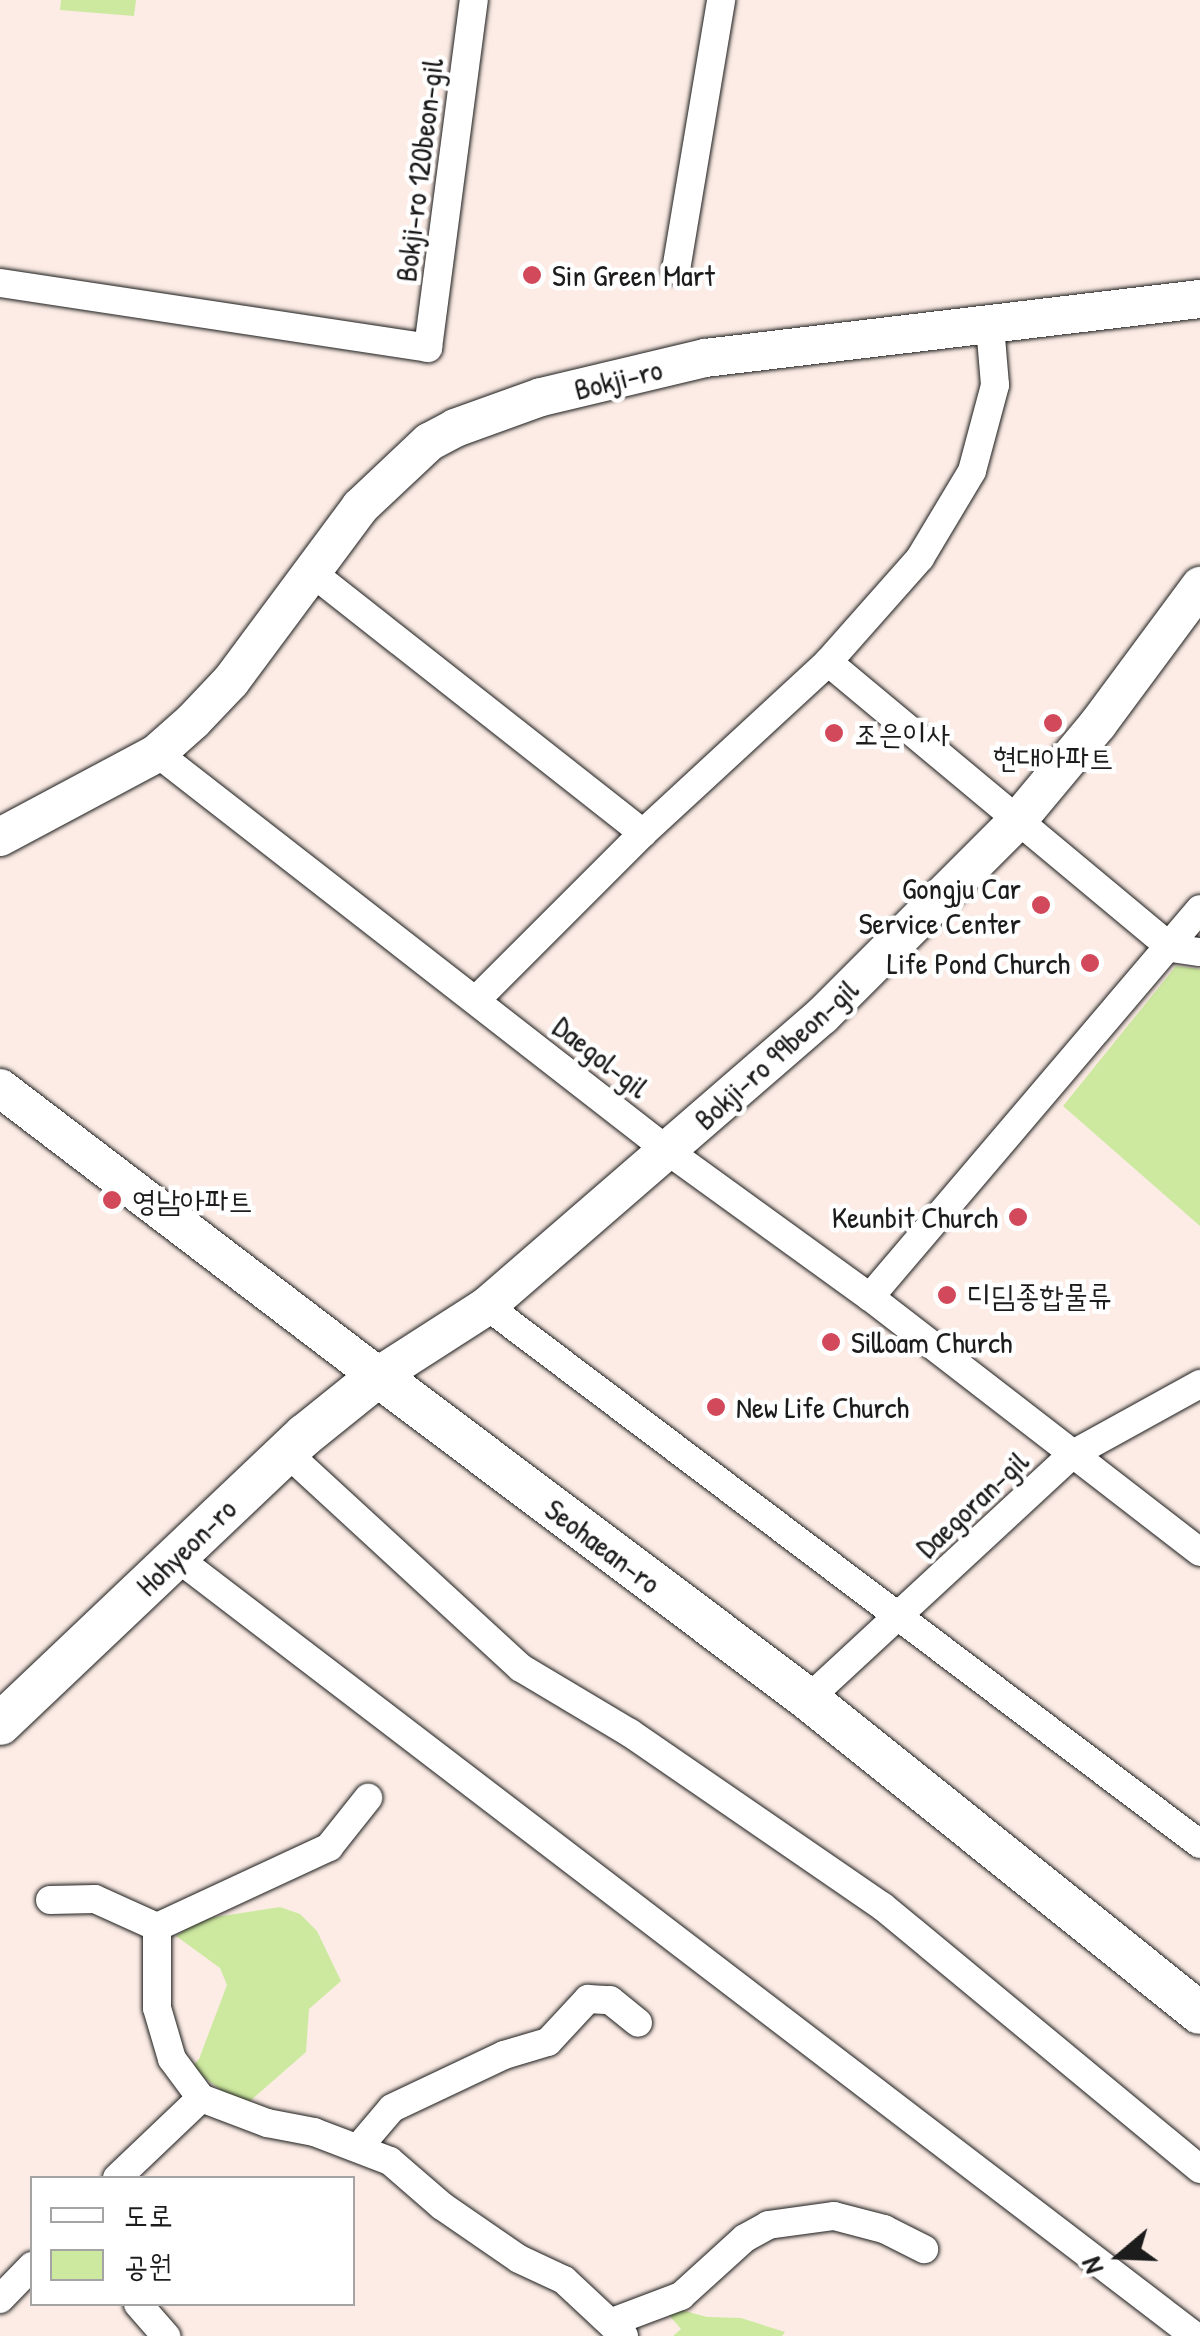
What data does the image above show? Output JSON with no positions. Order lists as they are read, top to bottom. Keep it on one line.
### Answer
{"streets":{"main road":["Seohaean-ro","Hohyeon-ro"],"street":["Bokji-ro 120beon-gil","Bokji-ro","Bokji-ro 99beon-gil","Daegol-gil","Daegoran-gil"]},"crossings":[["Bokji-ro","Daegol-gil"],["Bokji-ro 99beon-gil","Daegol-gil"],["Bokji-ro 99beon-gil","Seohaean-ro"],["Bokji-ro 99beon-gil","Hohyeon-ro"],["Daegol-gil","Daegoran-gil"],["Daegoran-gil","Seohaean-ro"],["Seohaean-ro","Hohyeon-ro"]],"places":["Sin Green Mart","현대아파트","조은이사","Gongju Car Service Center","Life Pond Church","영남아파트","Keunbit Church","디딤종합물류","Silloam Church","New Life Church"],"legend":["도로","공원"],"north":"left"}
